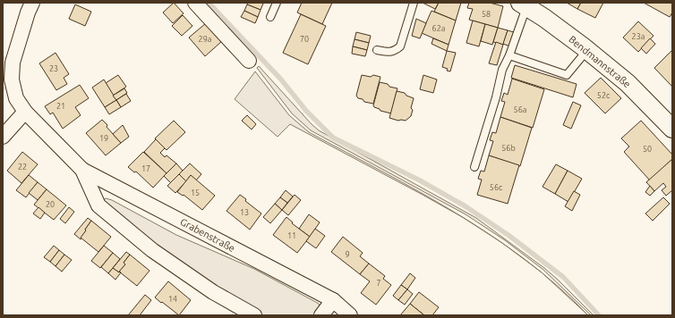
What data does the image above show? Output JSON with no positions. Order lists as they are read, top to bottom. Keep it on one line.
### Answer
{"streets":{"street":["Bendmannstraße","Grabenstraße"]},"house_numbers":["58","62a","23a","29a","70","23","52c","21","56a","19","56b","50","22","17","56c","15","20","13","11","9","7","14"]}
